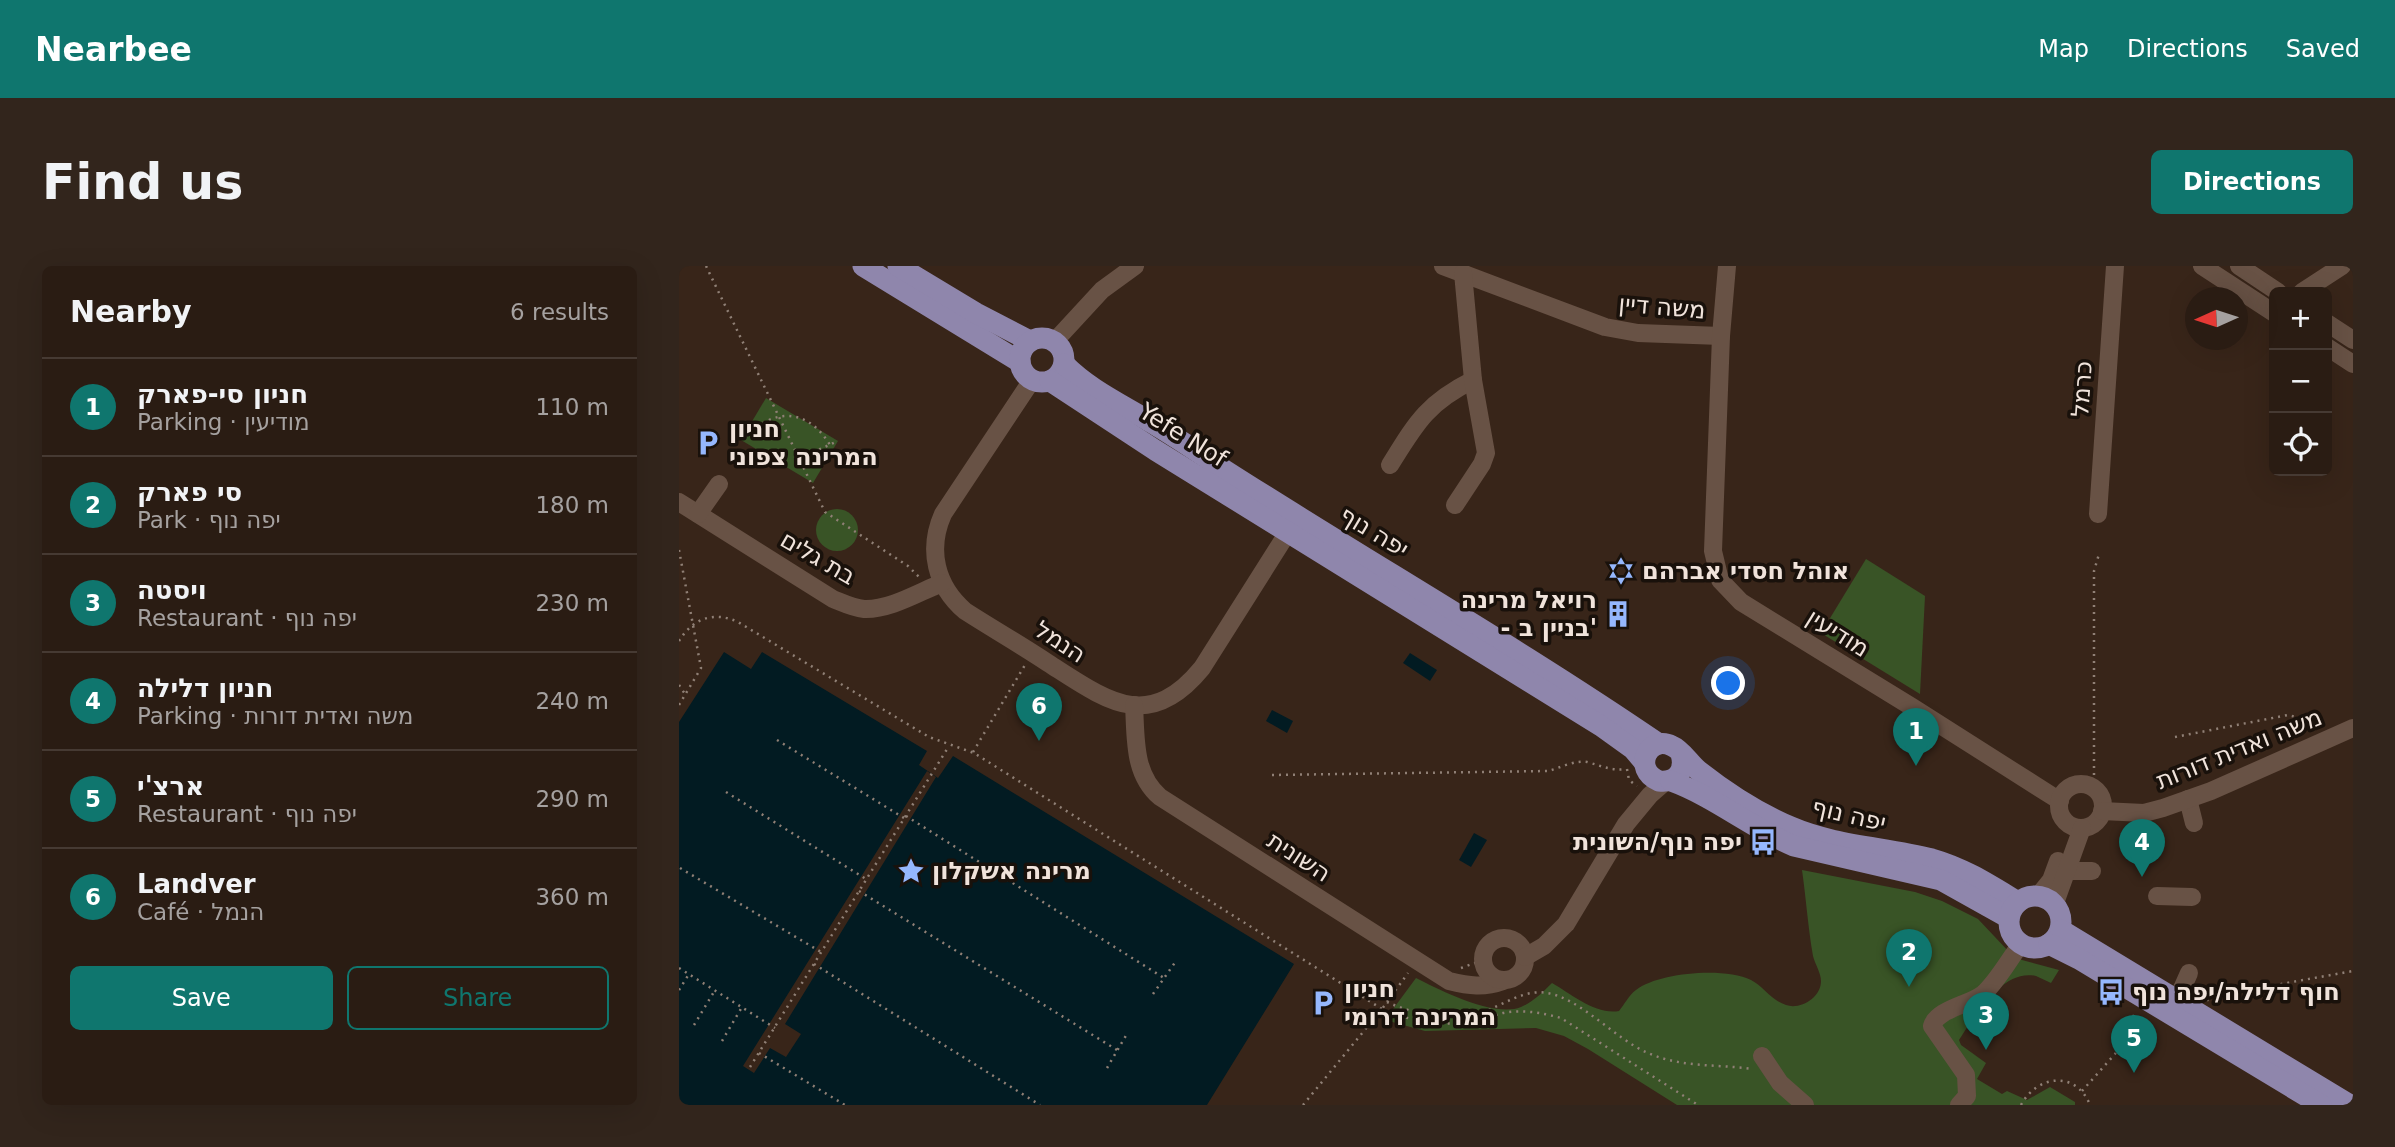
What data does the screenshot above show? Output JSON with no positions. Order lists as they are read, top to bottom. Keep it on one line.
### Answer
{"streets":{"main road":["Yefe Nof","יפה נוף"],"street":["משה דיין","כרמל","בת גלים","מודיעין","הנמל","משה ואדית דורות","השונית"]},"crossings":[["משה דיין","מודיעין"],["Yefe Nof","יפה נוף"],["Yefe Nof","הנמל"],["יפה נוף","הנמל"],["בת גלים","הנמל"],["מודיעין","משה ואדית דורות"],["הנמל","השונית"]],"places":{"parking":["חניון המרינה צפוני","חניון המרינה דרומי"],"synagogue":["אוהל חסדי אברהם"],"building":["רויאל מרינה - בניין ב'"],"bus stop":["יפה נוף/השונית","חוף דלילה/יפה נוף"],"place":["מרינה אשקלון"]},"north":"left","page":{"header":"Nearbee","nav":["Map","Directions","Saved"],"buttons":["Directions",["Save","Share"]],"title":"Find us","heading":["Nearby","6 results"],"map_buttons":["+","−"],"list":[{"mark":"1","name":"חניון סי-פארק","note":"Parking · מודיעין","value":"110 m"},{"mark":"2","name":"סי פארק","note":"Park · יפה נוף","value":"180 m"},{"mark":"3","name":"ויסטה","note":"Restaurant · יפה נוף","value":"230 m"},{"mark":"4","name":"חניון דלילה","note":"Parking · משה ואדית דורות","value":"240 m"},{"mark":"5","name":"ארצ'י","note":"Restaurant · יפה נוף","value":"290 m"},{"mark":"6","name":"Landver","note":"Café · הנמל","value":"360 m"}],"pins":["6","1","4","2","3","5"]}}
